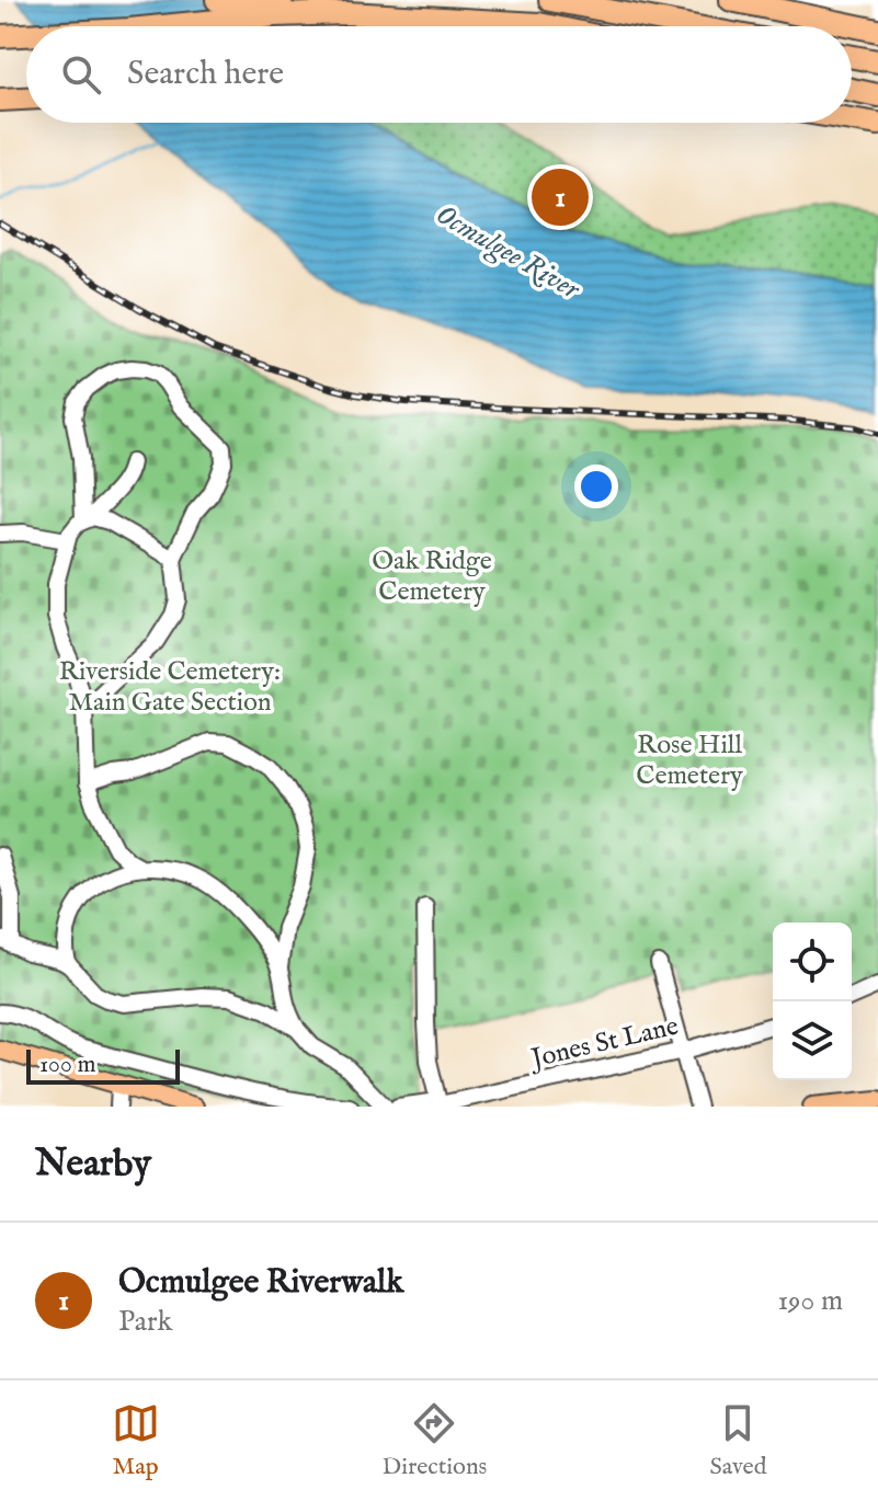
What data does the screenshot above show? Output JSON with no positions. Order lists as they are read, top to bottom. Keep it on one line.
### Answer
{"streets":{"street":["Jones St Lane"]},"water":["Ocmulgee River"],"parks":["Oak Ridge Cemetery","Riverside Cemetery: Main Gate Section","Rose Hill Cemetery"],"scale_bar":"100 m","page":{"search":"Search here","pins":"1","scale":"100 m","heading":"Nearby","list":[{"mark":"1","name":"Ocmulgee Riverwalk","note":"Park","value":"190 m"}],"nav":["Map","Directions","Saved"]}}
